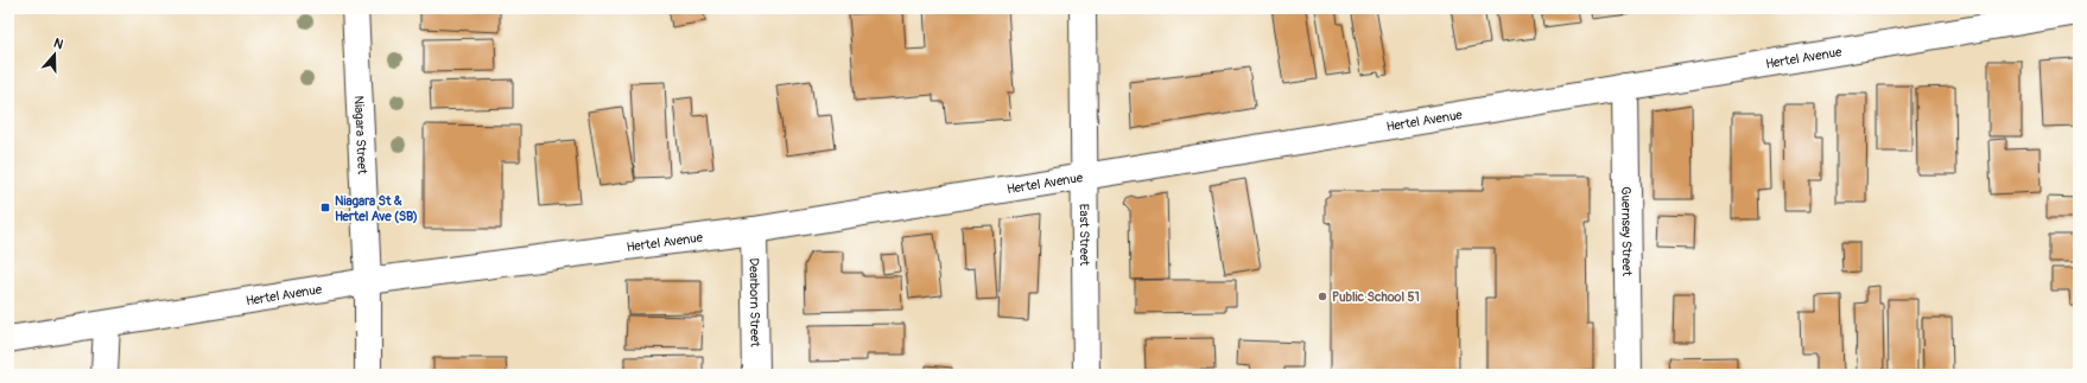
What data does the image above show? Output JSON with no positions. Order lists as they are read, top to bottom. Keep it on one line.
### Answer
{"streets":{"street":["Hertel Avenue","Niagara Street","Guernsey Street","East Street","Dearborn Street"]},"crossings":[["Hertel Avenue","Niagara Street"],["Hertel Avenue","Guernsey Street"],["Hertel Avenue","East Street"],["Hertel Avenue","Dearborn Street"]],"places":{"transit":["Niagara St & Hertel Ave (SB)"],"other":["Public School 51"]},"north":"top"}
